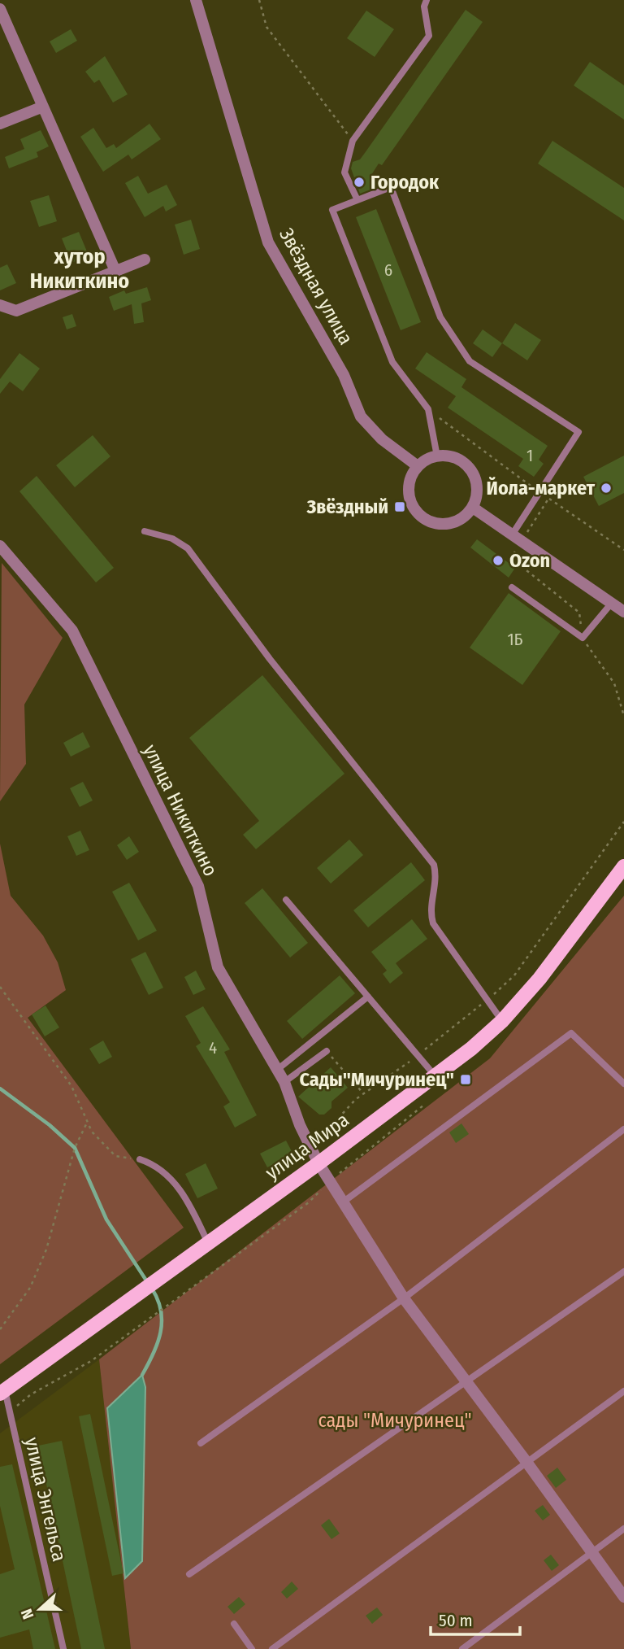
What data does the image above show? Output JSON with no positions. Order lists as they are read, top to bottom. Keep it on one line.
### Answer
{"streets":{"main road":["улица Мира"],"street":["Звёздная улица","улица Никиткино"],"lane":["улица Энгельса"]},"crossings":[["улица Никиткино","улица Мира"],["улица Мира","улица Энгельса"]],"districts":["хутор Никиткино"],"parks":["сады \"Мичуринец\""],"places":{"other":["Городок","Йола-маркет","Ozon"],"transit":["Звёздный","Сады\"Мичуринец\""]},"house_numbers":["6","1","1Б","4"],"scale_bar":"50 m","north":"left"}
